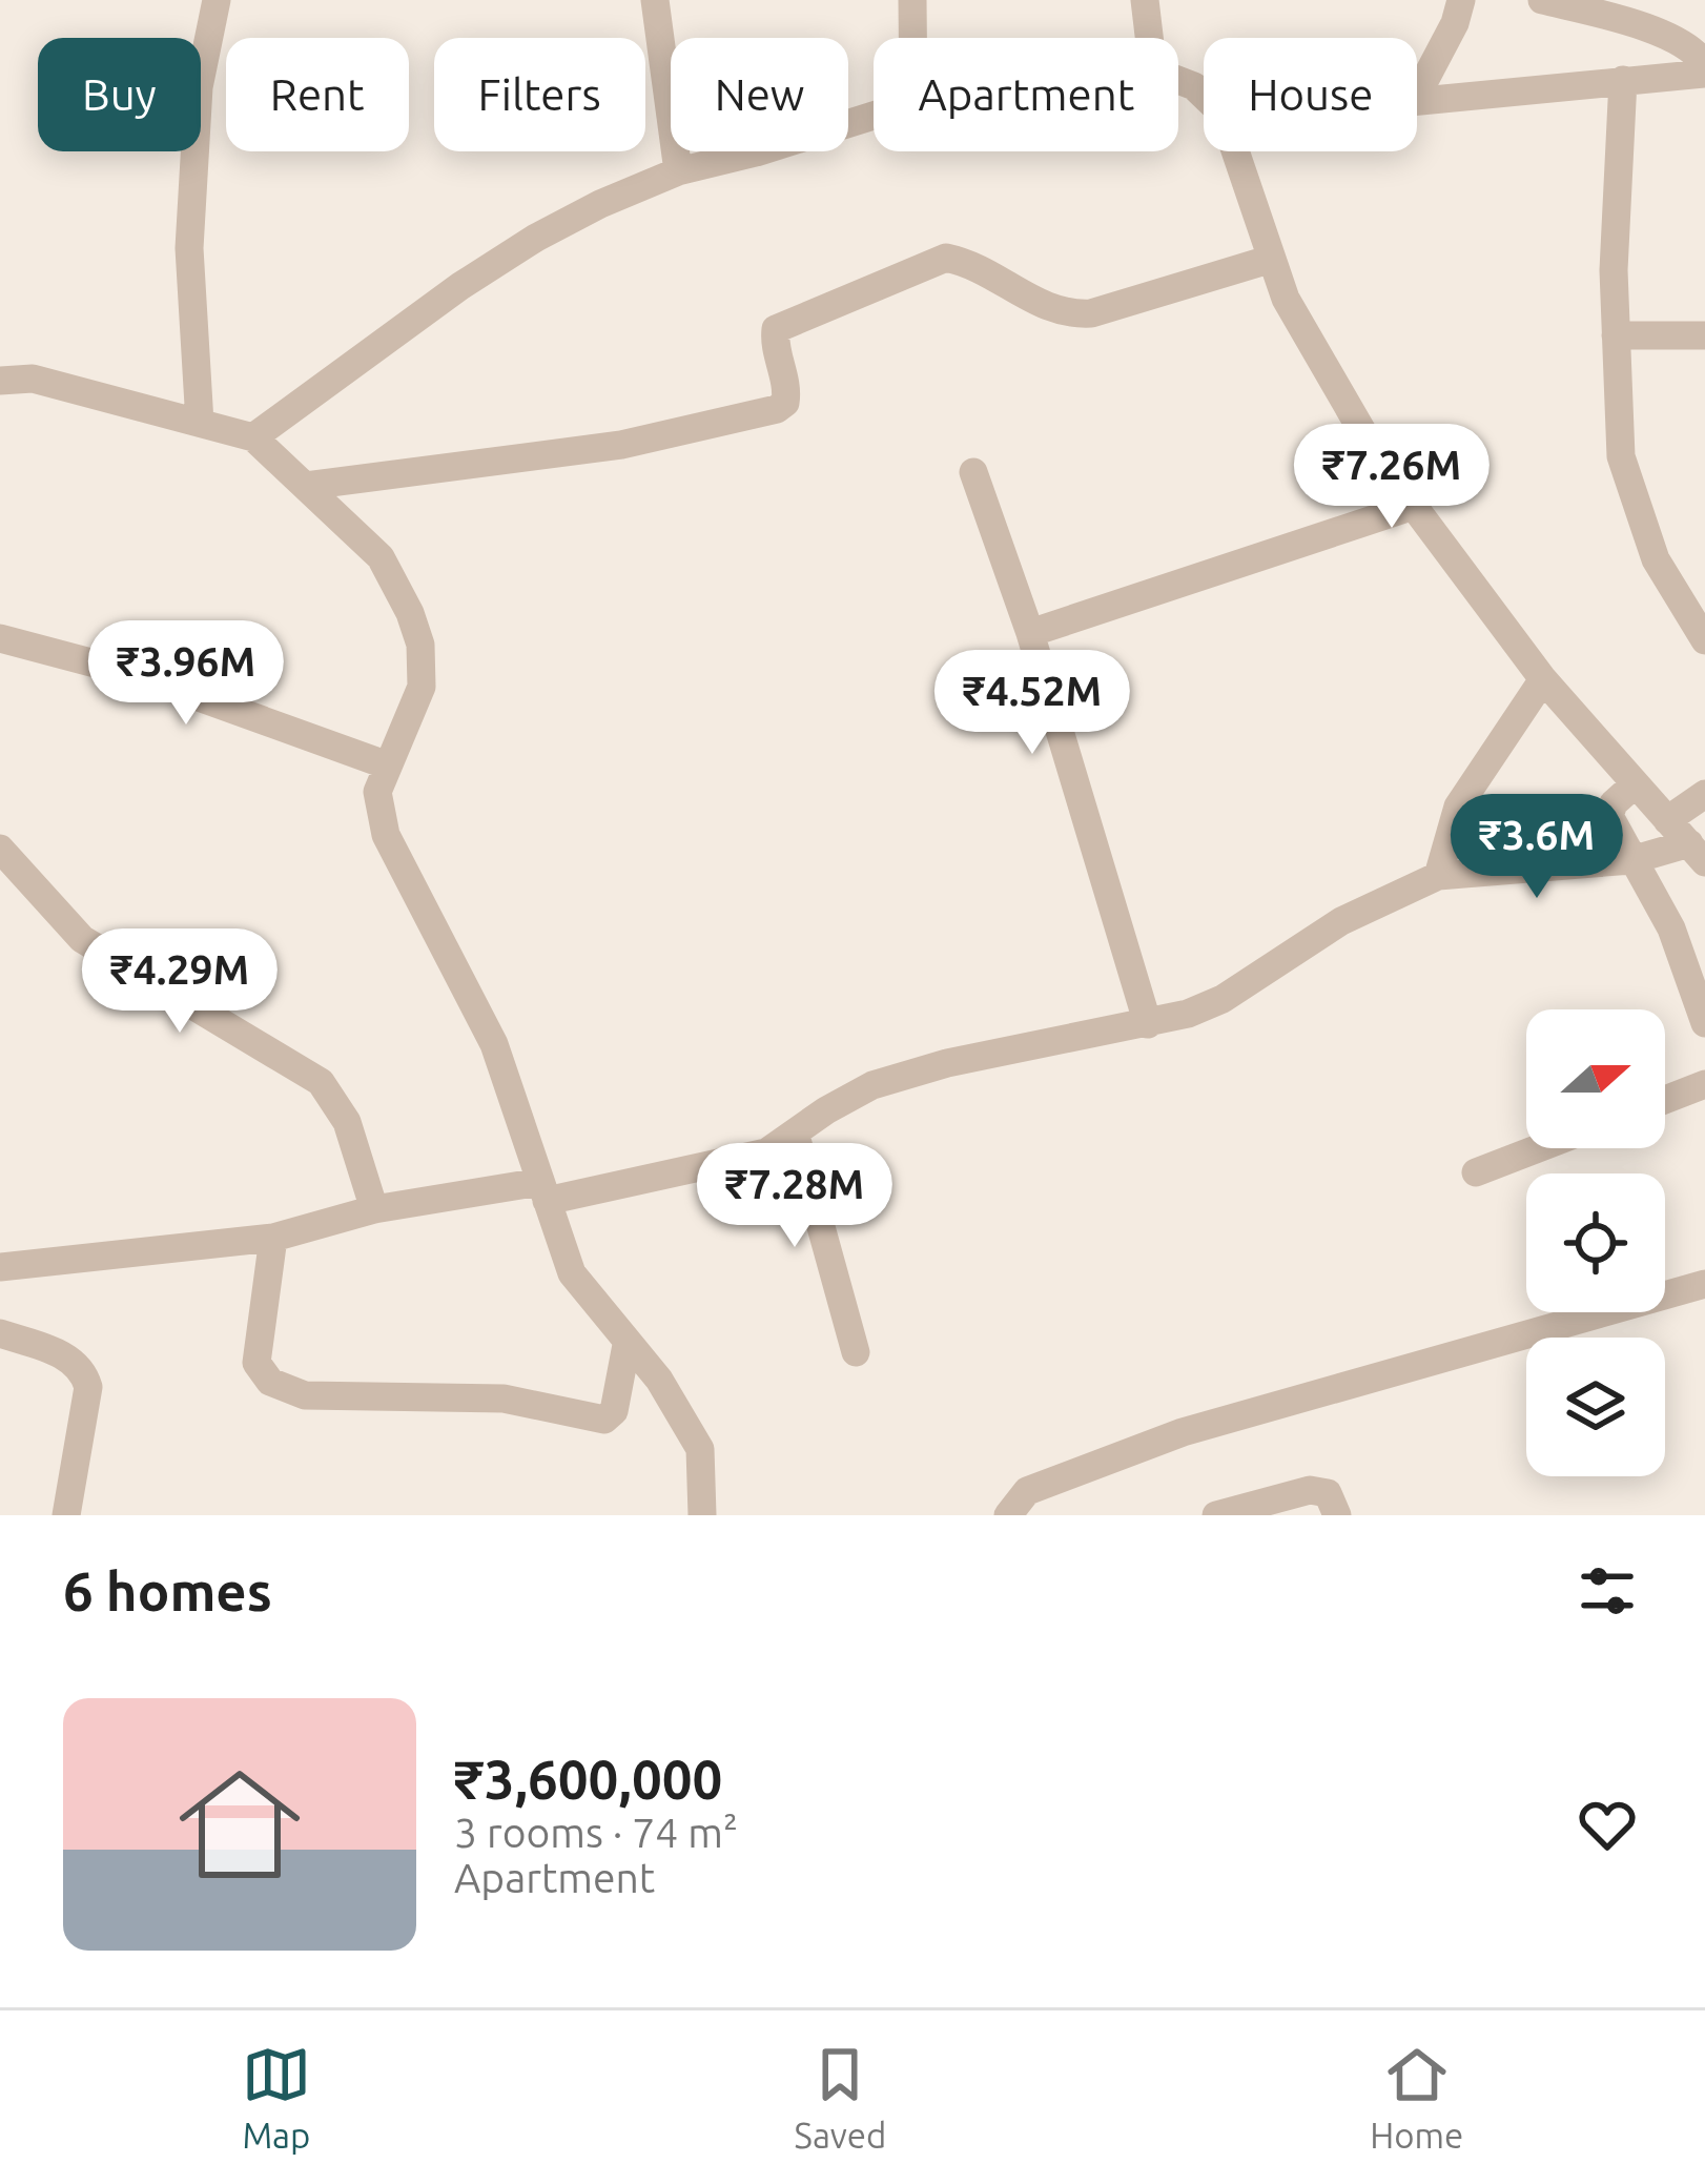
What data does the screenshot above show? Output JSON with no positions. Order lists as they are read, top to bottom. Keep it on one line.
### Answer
{"north":"right","page":{"chip":["Buy","Rent","Filters","New","Apartment","House"],"price":["₹7.26M","₹3.96M","₹4.52M","₹3.6M","₹4.29M","₹7.28M"],"heading":"6 homes","list":[{"name":"₹3,600,000","note":"3 rooms · 74 m² · Apartment"}],"tabs":["Map","Saved","Home"]}}
